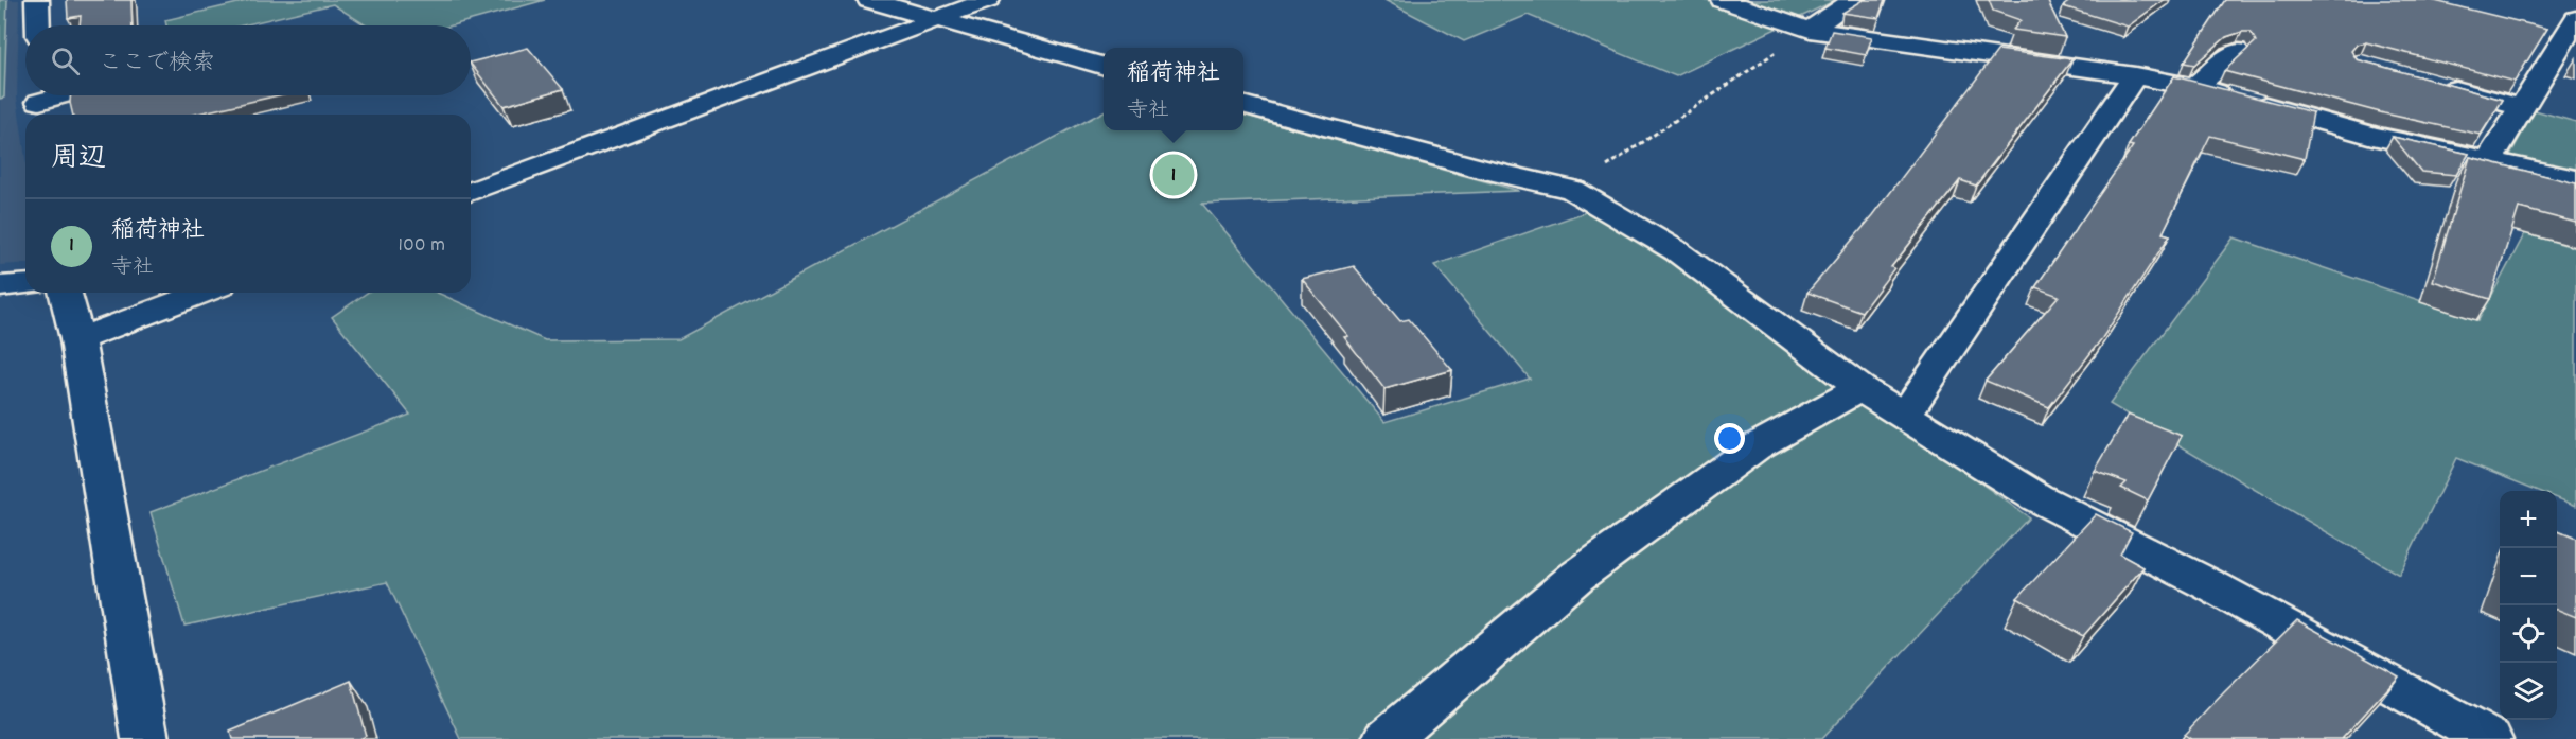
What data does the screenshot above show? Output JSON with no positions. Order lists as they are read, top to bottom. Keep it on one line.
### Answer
{"page":{"search":"ここで検索","popup":["稲荷神社","寺社"],"heading":"周辺","pins":"1","list":[{"mark":"1","name":"稲荷神社","note":"寺社","value":"100 m"}],"map_buttons":["+","−"]}}
